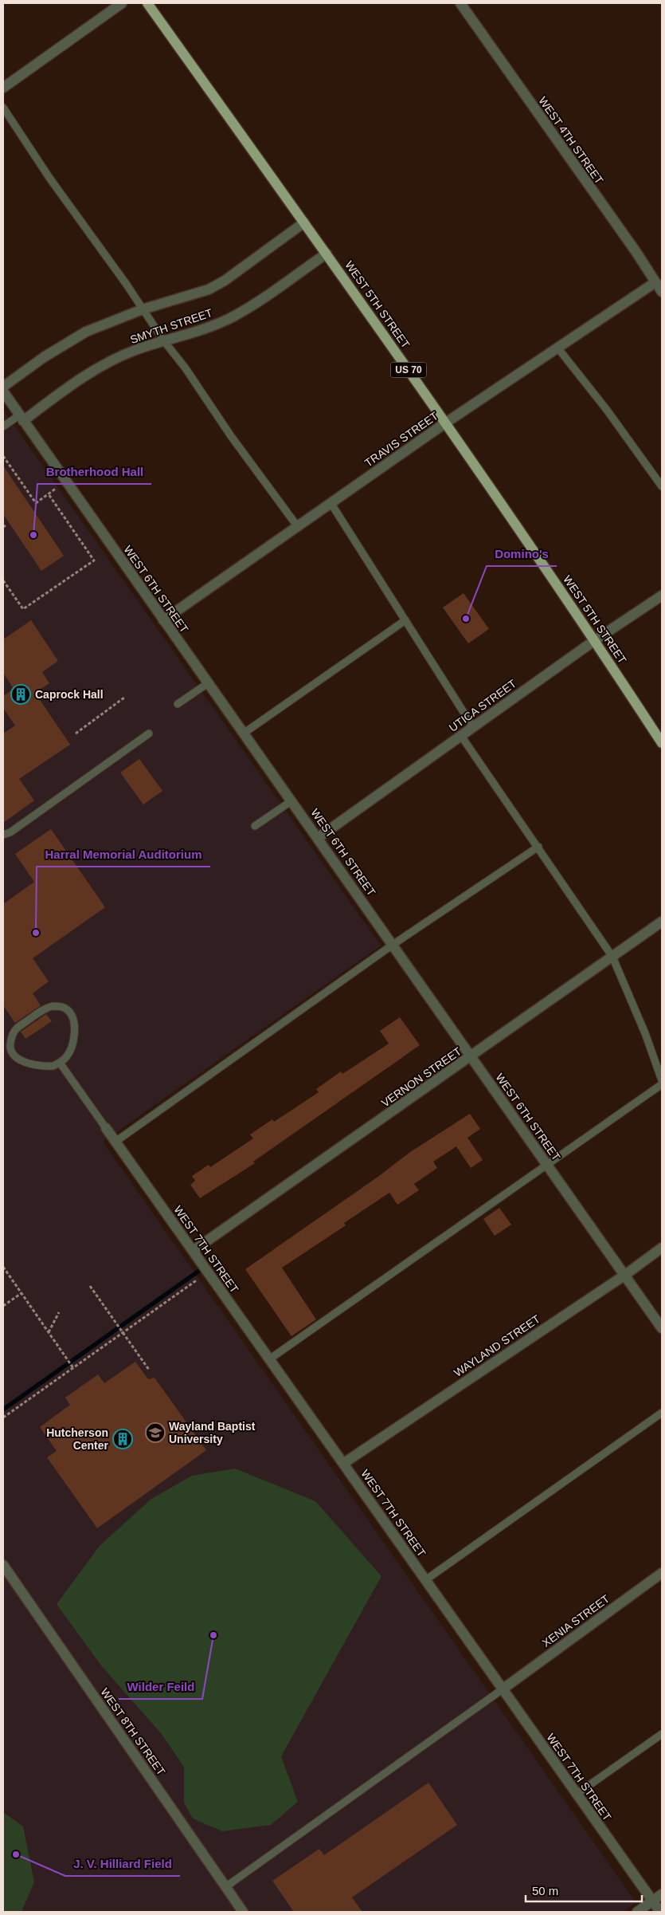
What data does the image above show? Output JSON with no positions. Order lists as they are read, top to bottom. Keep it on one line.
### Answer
{"streets":{"main road":["WEST 5TH STREET","US 70"],"street":["WEST 4TH STREET","SMYTH STREET","TRAVIS STREET","WEST 6TH STREET","UTICA STREET","VERNON STREET","WEST 7TH STREET","WAYLAND STREET","XENIA STREET","WEST 8TH STREET"]},"crossings":[["WEST 4TH STREET","TRAVIS STREET"],["WEST 5TH STREET","SMYTH STREET"],["WEST 5TH STREET","TRAVIS STREET"],["WEST 5TH STREET","UTICA STREET"],["SMYTH STREET","WEST 6TH STREET"],["TRAVIS STREET","WEST 6TH STREET"],["WEST 6TH STREET","UTICA STREET"],["WEST 6TH STREET","VERNON STREET"],["WEST 6TH STREET","WAYLAND STREET"],["VERNON STREET","WEST 7TH STREET"],["WEST 7TH STREET","WAYLAND STREET"],["WEST 7TH STREET","XENIA STREET"]],"places":{"other":["Brotherhood Hall","Domino's","Harral Memorial Auditorium","Wilder Feild","J. V. Hilliard Field"],"building":["Caprock Hall","Hutcherson Center"],"school or university":["Wayland Baptist University"]},"scale_bar":"50 m"}
